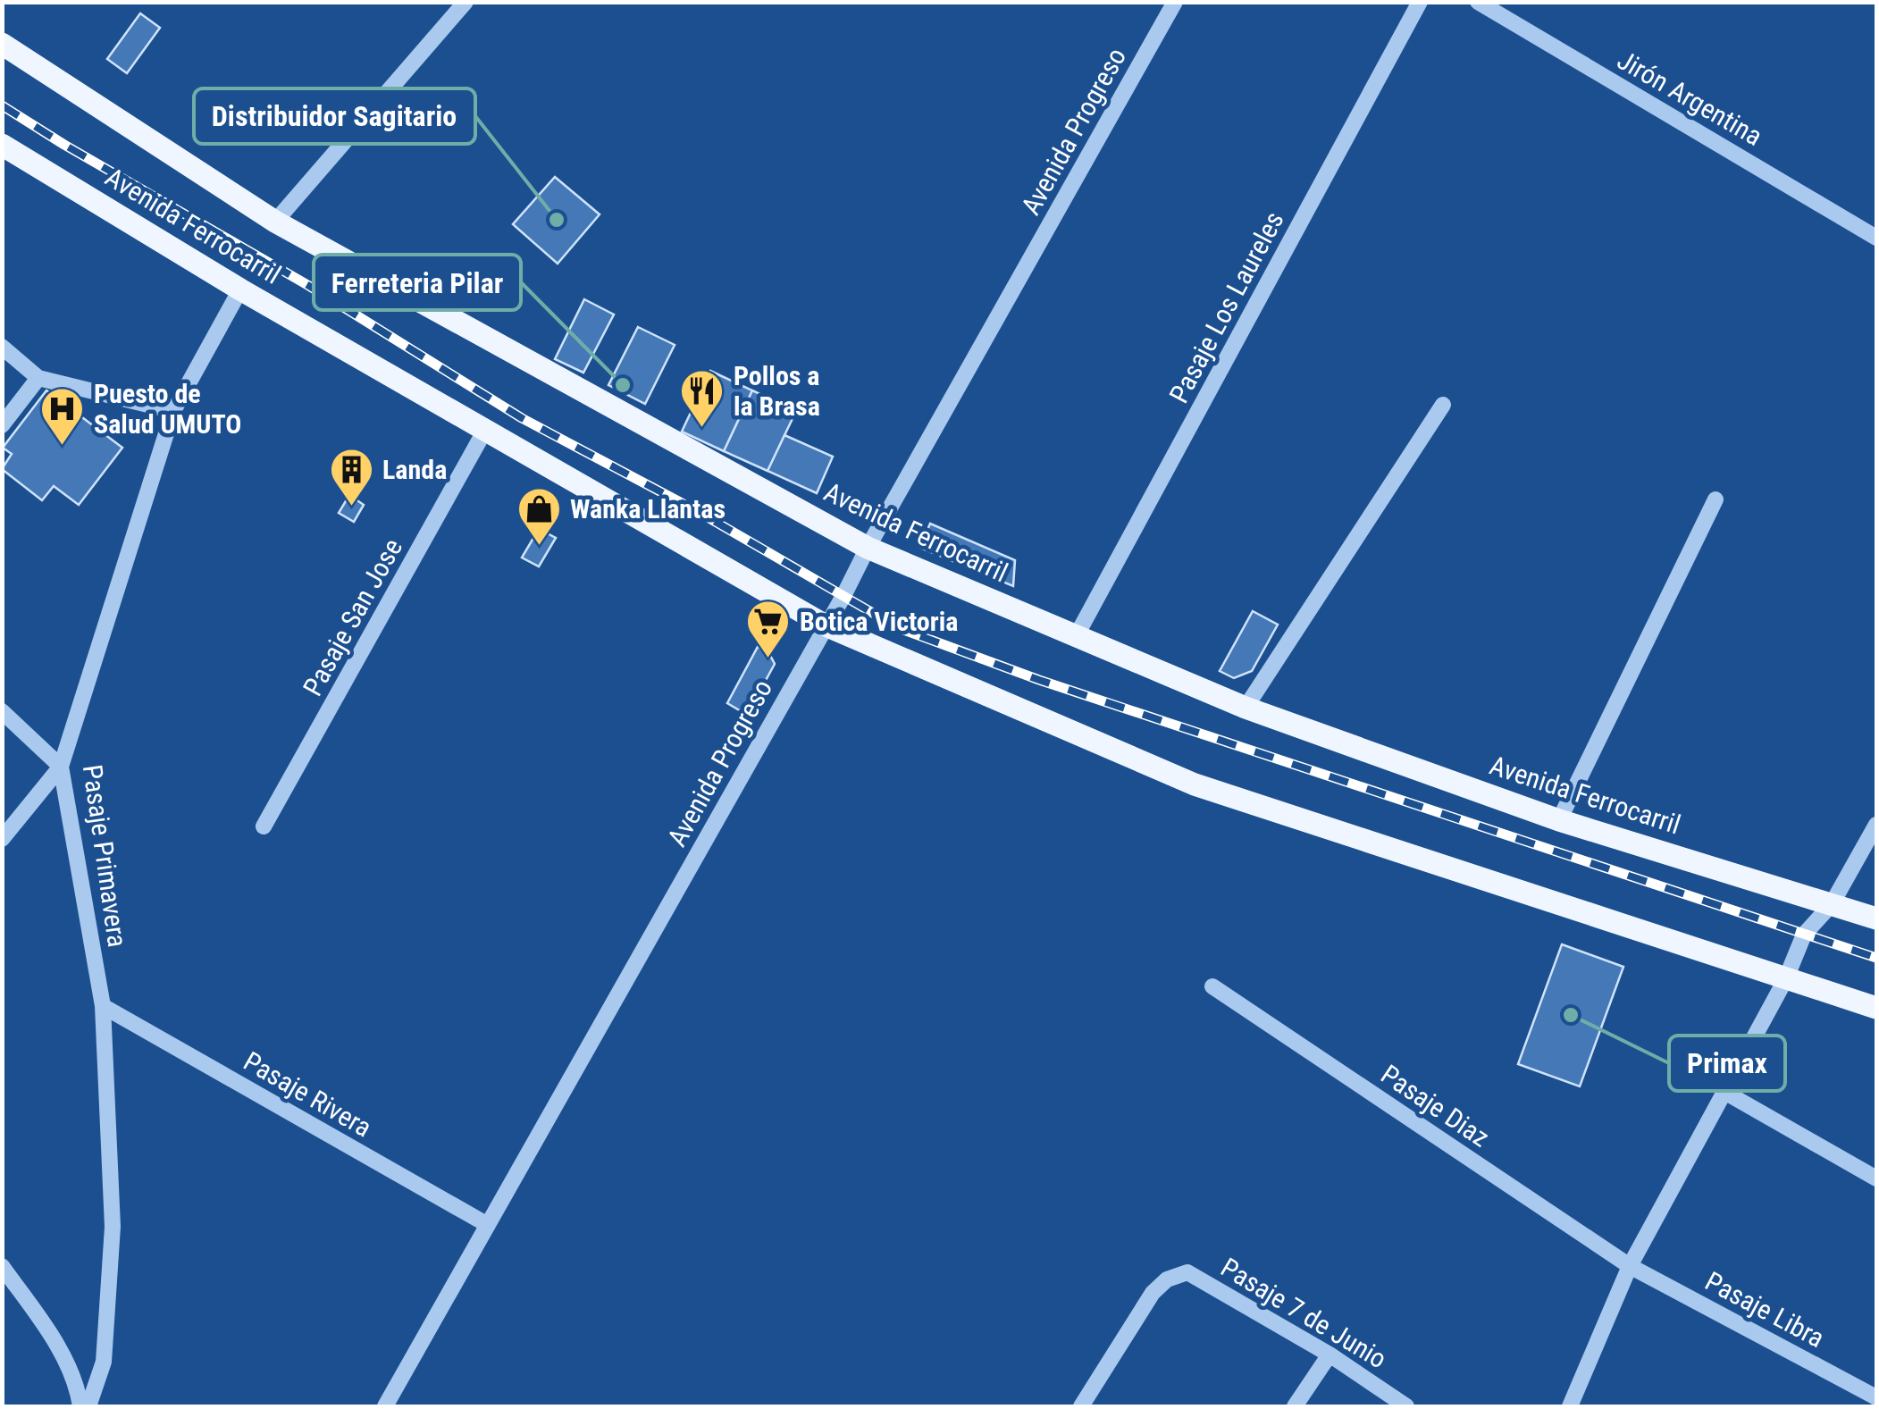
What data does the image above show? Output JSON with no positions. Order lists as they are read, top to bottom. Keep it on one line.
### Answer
{"streets":{"main road":["Avenida Ferrocarril"],"street":["Jirón Argentina","Avenida Progreso","Pasaje Los Laureles","Pasaje San Jose","Pasaje Primavera","Pasaje Rivera","Pasaje Diaz","Pasaje Libra","Pasaje 7 de Junio"]},"crossings":[["Avenida Progreso","Avenida Ferrocarril"],["Avenida Progreso","Pasaje Rivera"],["Avenida Ferrocarril","Pasaje Los Laureles"],["Avenida Ferrocarril","Pasaje San Jose"],["Avenida Ferrocarril","Pasaje Primavera"],["Pasaje Primavera","Pasaje Rivera"],["Pasaje Diaz","Pasaje Libra"]],"places":{"other":["Distribuidor Sagitario","Ferreteria Pilar","Primax"],"restaurant":["Pollos a la Brasa"],"hospital":["Puesto de Salud UMUTO"],"building":["Landa"],"shop":["Wanka Llantas"],"supermarket":["Botica Victoria"]}}
